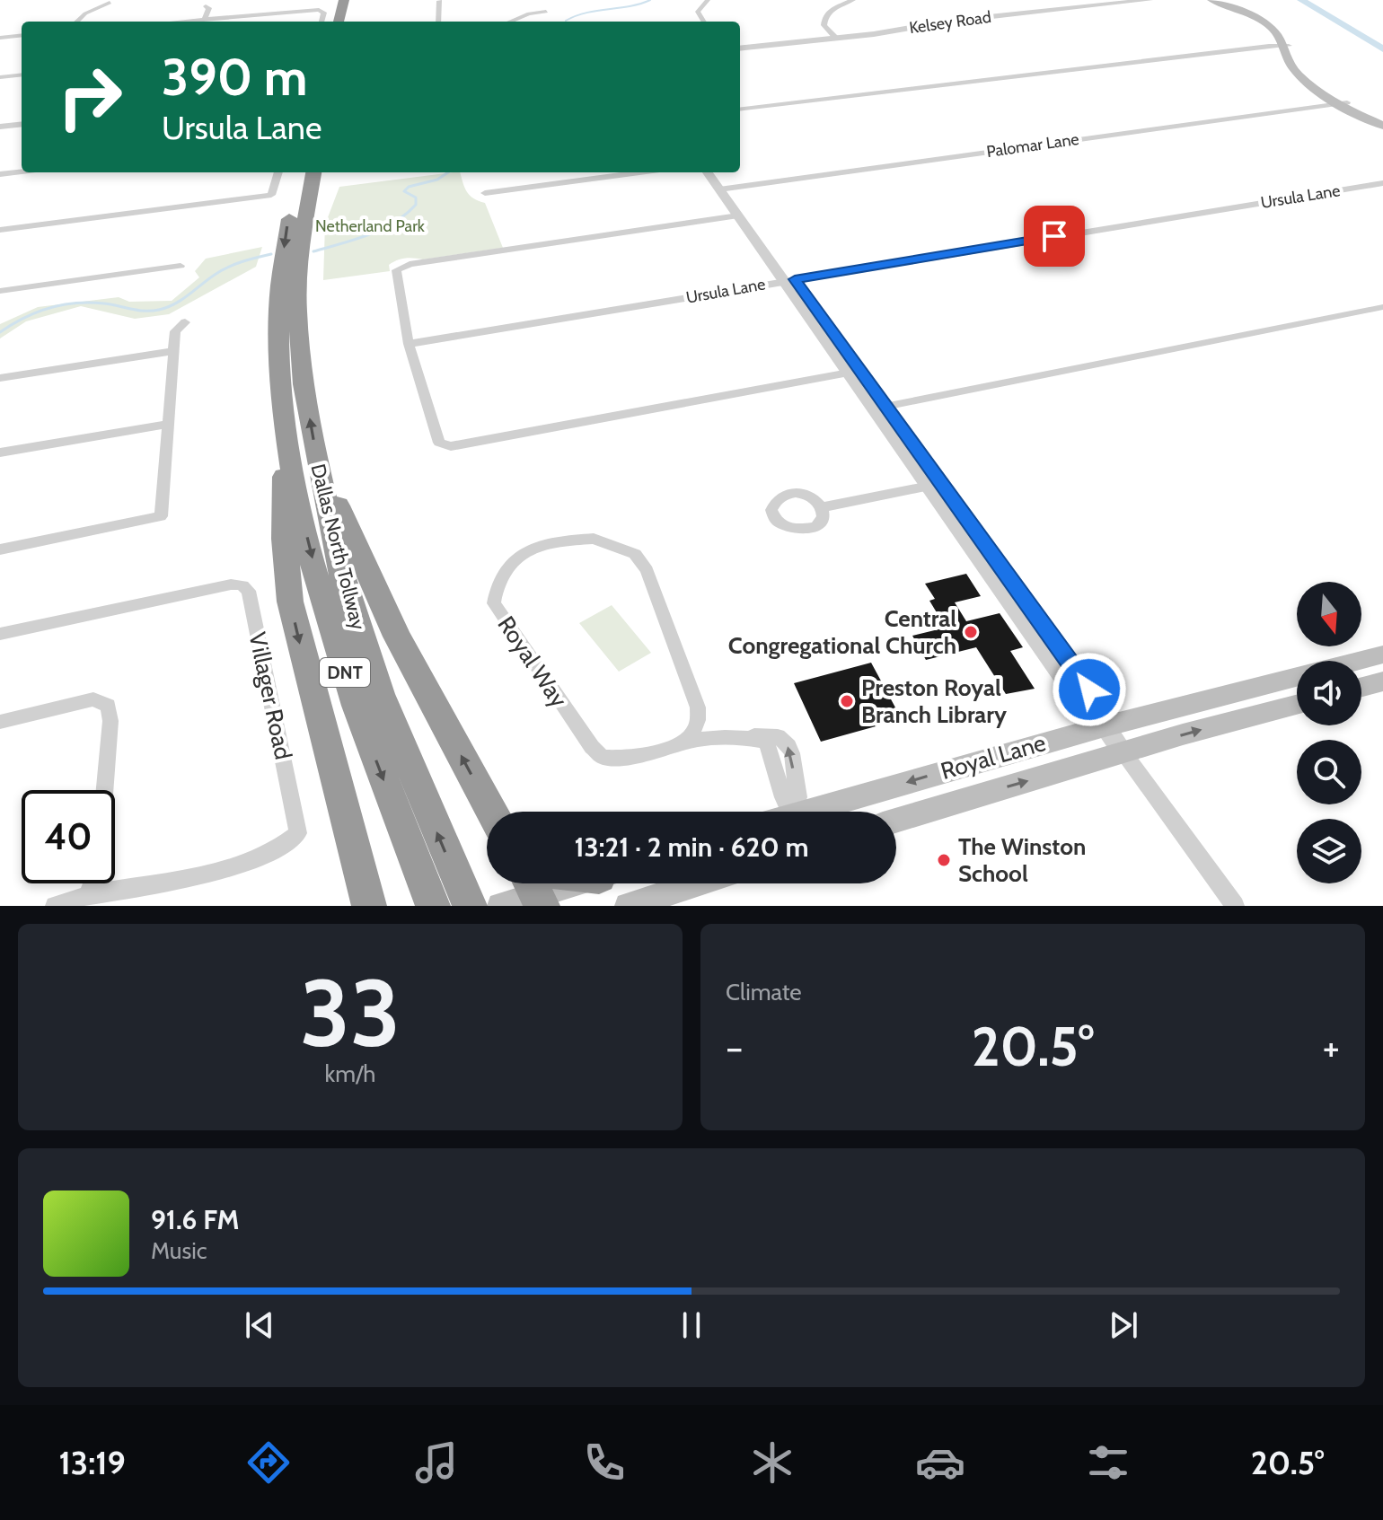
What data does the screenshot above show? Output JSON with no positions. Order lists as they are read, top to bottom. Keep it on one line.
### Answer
{"streets":{"highway":["Dallas North Tollway","DNT"],"main road":["Royal Lane"],"street":["Kelsey Road","Palomar Lane","Ursula Lane","Royal Way","Villager Road"]},"parks":["Netherland Park"],"places":["Central Congregational Church","Preston Royal Branch Library","The Winston School"],"north":"bottom","page":{"turn":["390 m","Ursula Lane"],"limit":"40","trip":"13:21 · 2 min · 620 m","tile":[["33","km/h"],"Climate"],"heat":["−","20.5°","+"],"song":["91.6 FM","Music"],"tabs":["13:19","20.5°"]}}
